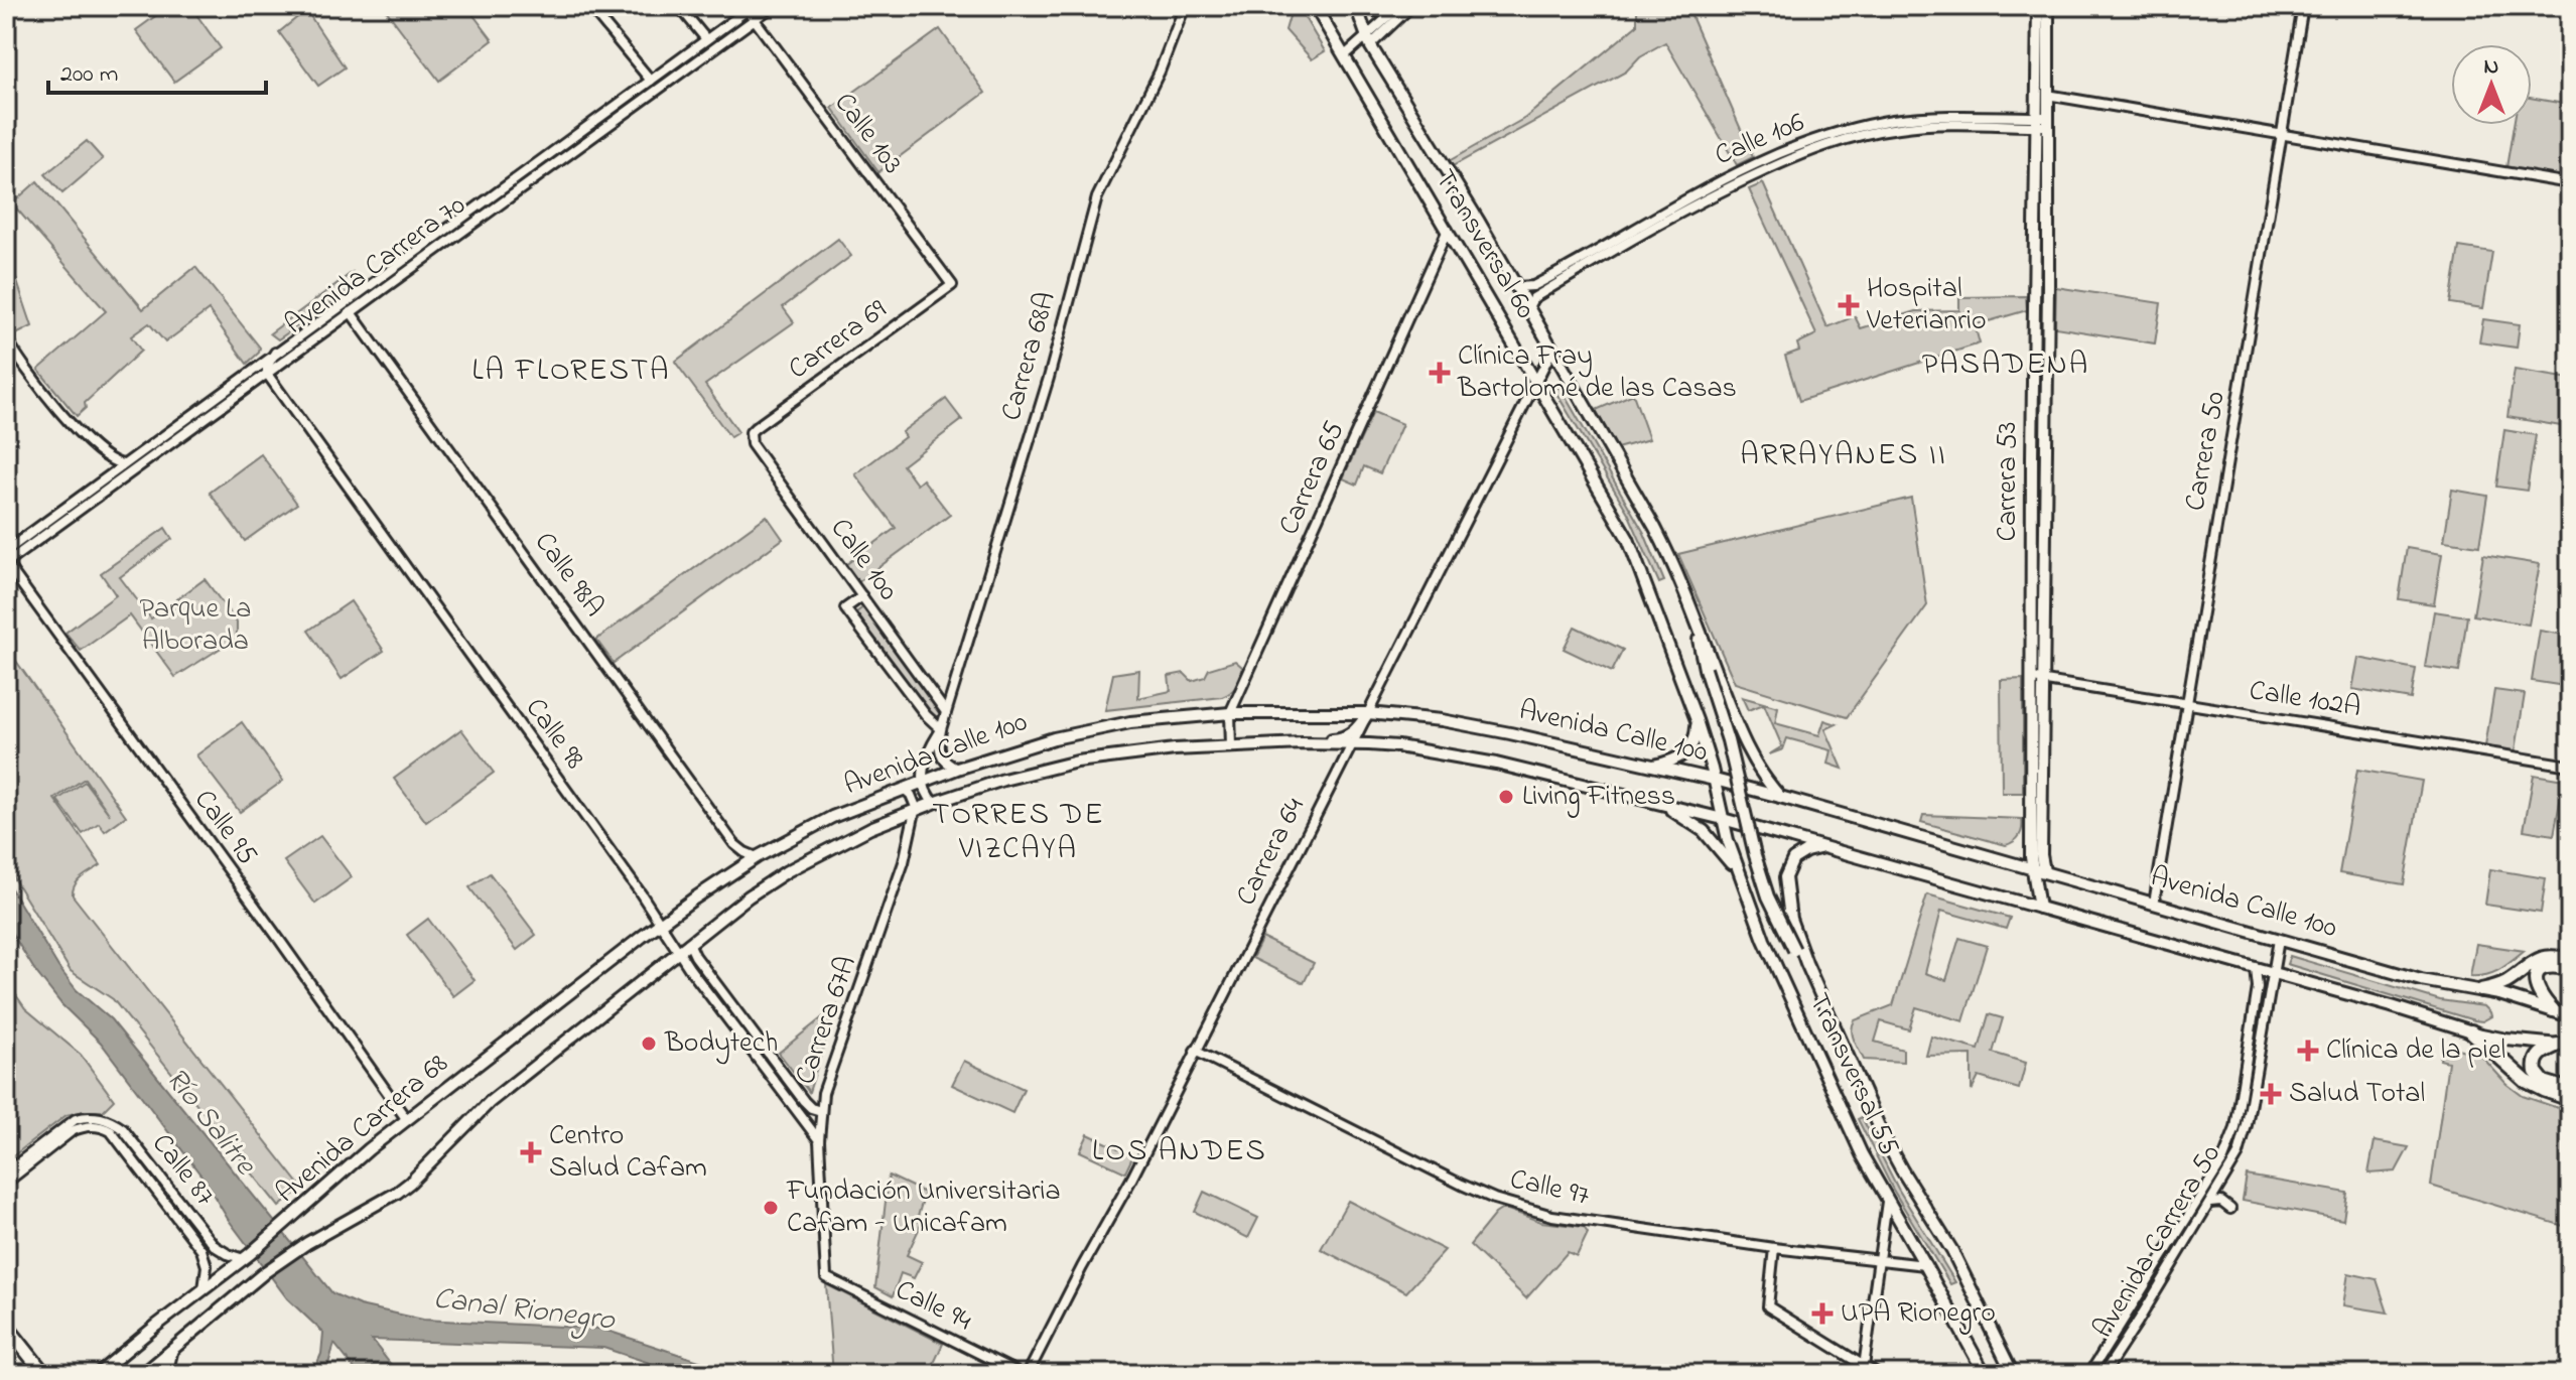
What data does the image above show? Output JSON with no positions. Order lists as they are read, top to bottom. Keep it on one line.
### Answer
{"streets":{"main road":["Transversal 60","Carrera 53","Avenida Calle 100","Transversal 55","Avenida Carrera 68"],"street":["Calle 103","Calle 106","Avenida Carrera 70","Carrera 69","Carrera 68A","Carrera 50","Carrera 65","Calle 100","Calle 98A","Calle 102A","Calle 98","Calle 95","Carrera 64","Carrera 67A","Calle 87","Calle 97","Avenida Carrera 50","Calle 94"]},"crossings":[["Calle 103","Avenida Carrera 70"],["Calle 103","Carrera 69"],["Calle 106","Transversal 60"],["Calle 106","Carrera 53"],["Transversal 60","Carrera 65"],["Transversal 60","Avenida Calle 100"],["Transversal 60","Carrera 64"],["Transversal 60","Transversal 55"],["Avenida Carrera 70","Calle 98A"],["Avenida Carrera 70","Calle 98"],["Avenida Carrera 70","Calle 95"],["Carrera 69","Calle 100"],["Carrera 68A","Calle 100"],["Carrera 68A","Avenida Calle 100"],["Carrera 50","Calle 102A"],["Carrera 50","Avenida Calle 100"],["Carrera 65","Avenida Calle 100"],["Carrera 53","Calle 102A"],["Carrera 53","Avenida Calle 100"],["Calle 98A","Avenida Calle 100"],["Avenida Calle 100","Calle 98"],["Avenida Calle 100","Carrera 64"],["Avenida Calle 100","Carrera 67A"],["Avenida Calle 100","Transversal 55"],["Avenida Calle 100","Avenida Carrera 68"],["Avenida Calle 100","Avenida Carrera 50"],["Calle 98","Carrera 67A"],["Calle 98","Avenida Carrera 68"],["Calle 95","Avenida Carrera 68"],["Carrera 64","Calle 97"],["Carrera 67A","Calle 94"],["Transversal 55","Calle 97"],["Avenida Carrera 68","Calle 87"]],"districts":["PASADENA","LA FLORESTA","ARRAYANES II","TORRES DE VIZCAYA","LOS ANDES"],"water":["Río Salitre","Canal Rionegro"],"parks":["Parque La Alborada"],"places":{"health":["Hospital Veterianrio","Clínica Fray Bartolomé de las Casas","Clínica de la piel","Salud Total","Centro Salud Cafam","UPA Rionegro"],"other":["Living Fitness","Bodytech","Fundación Universitaria Cafam - Unicafam"]},"scale_bar":"200 m","north":"top"}
